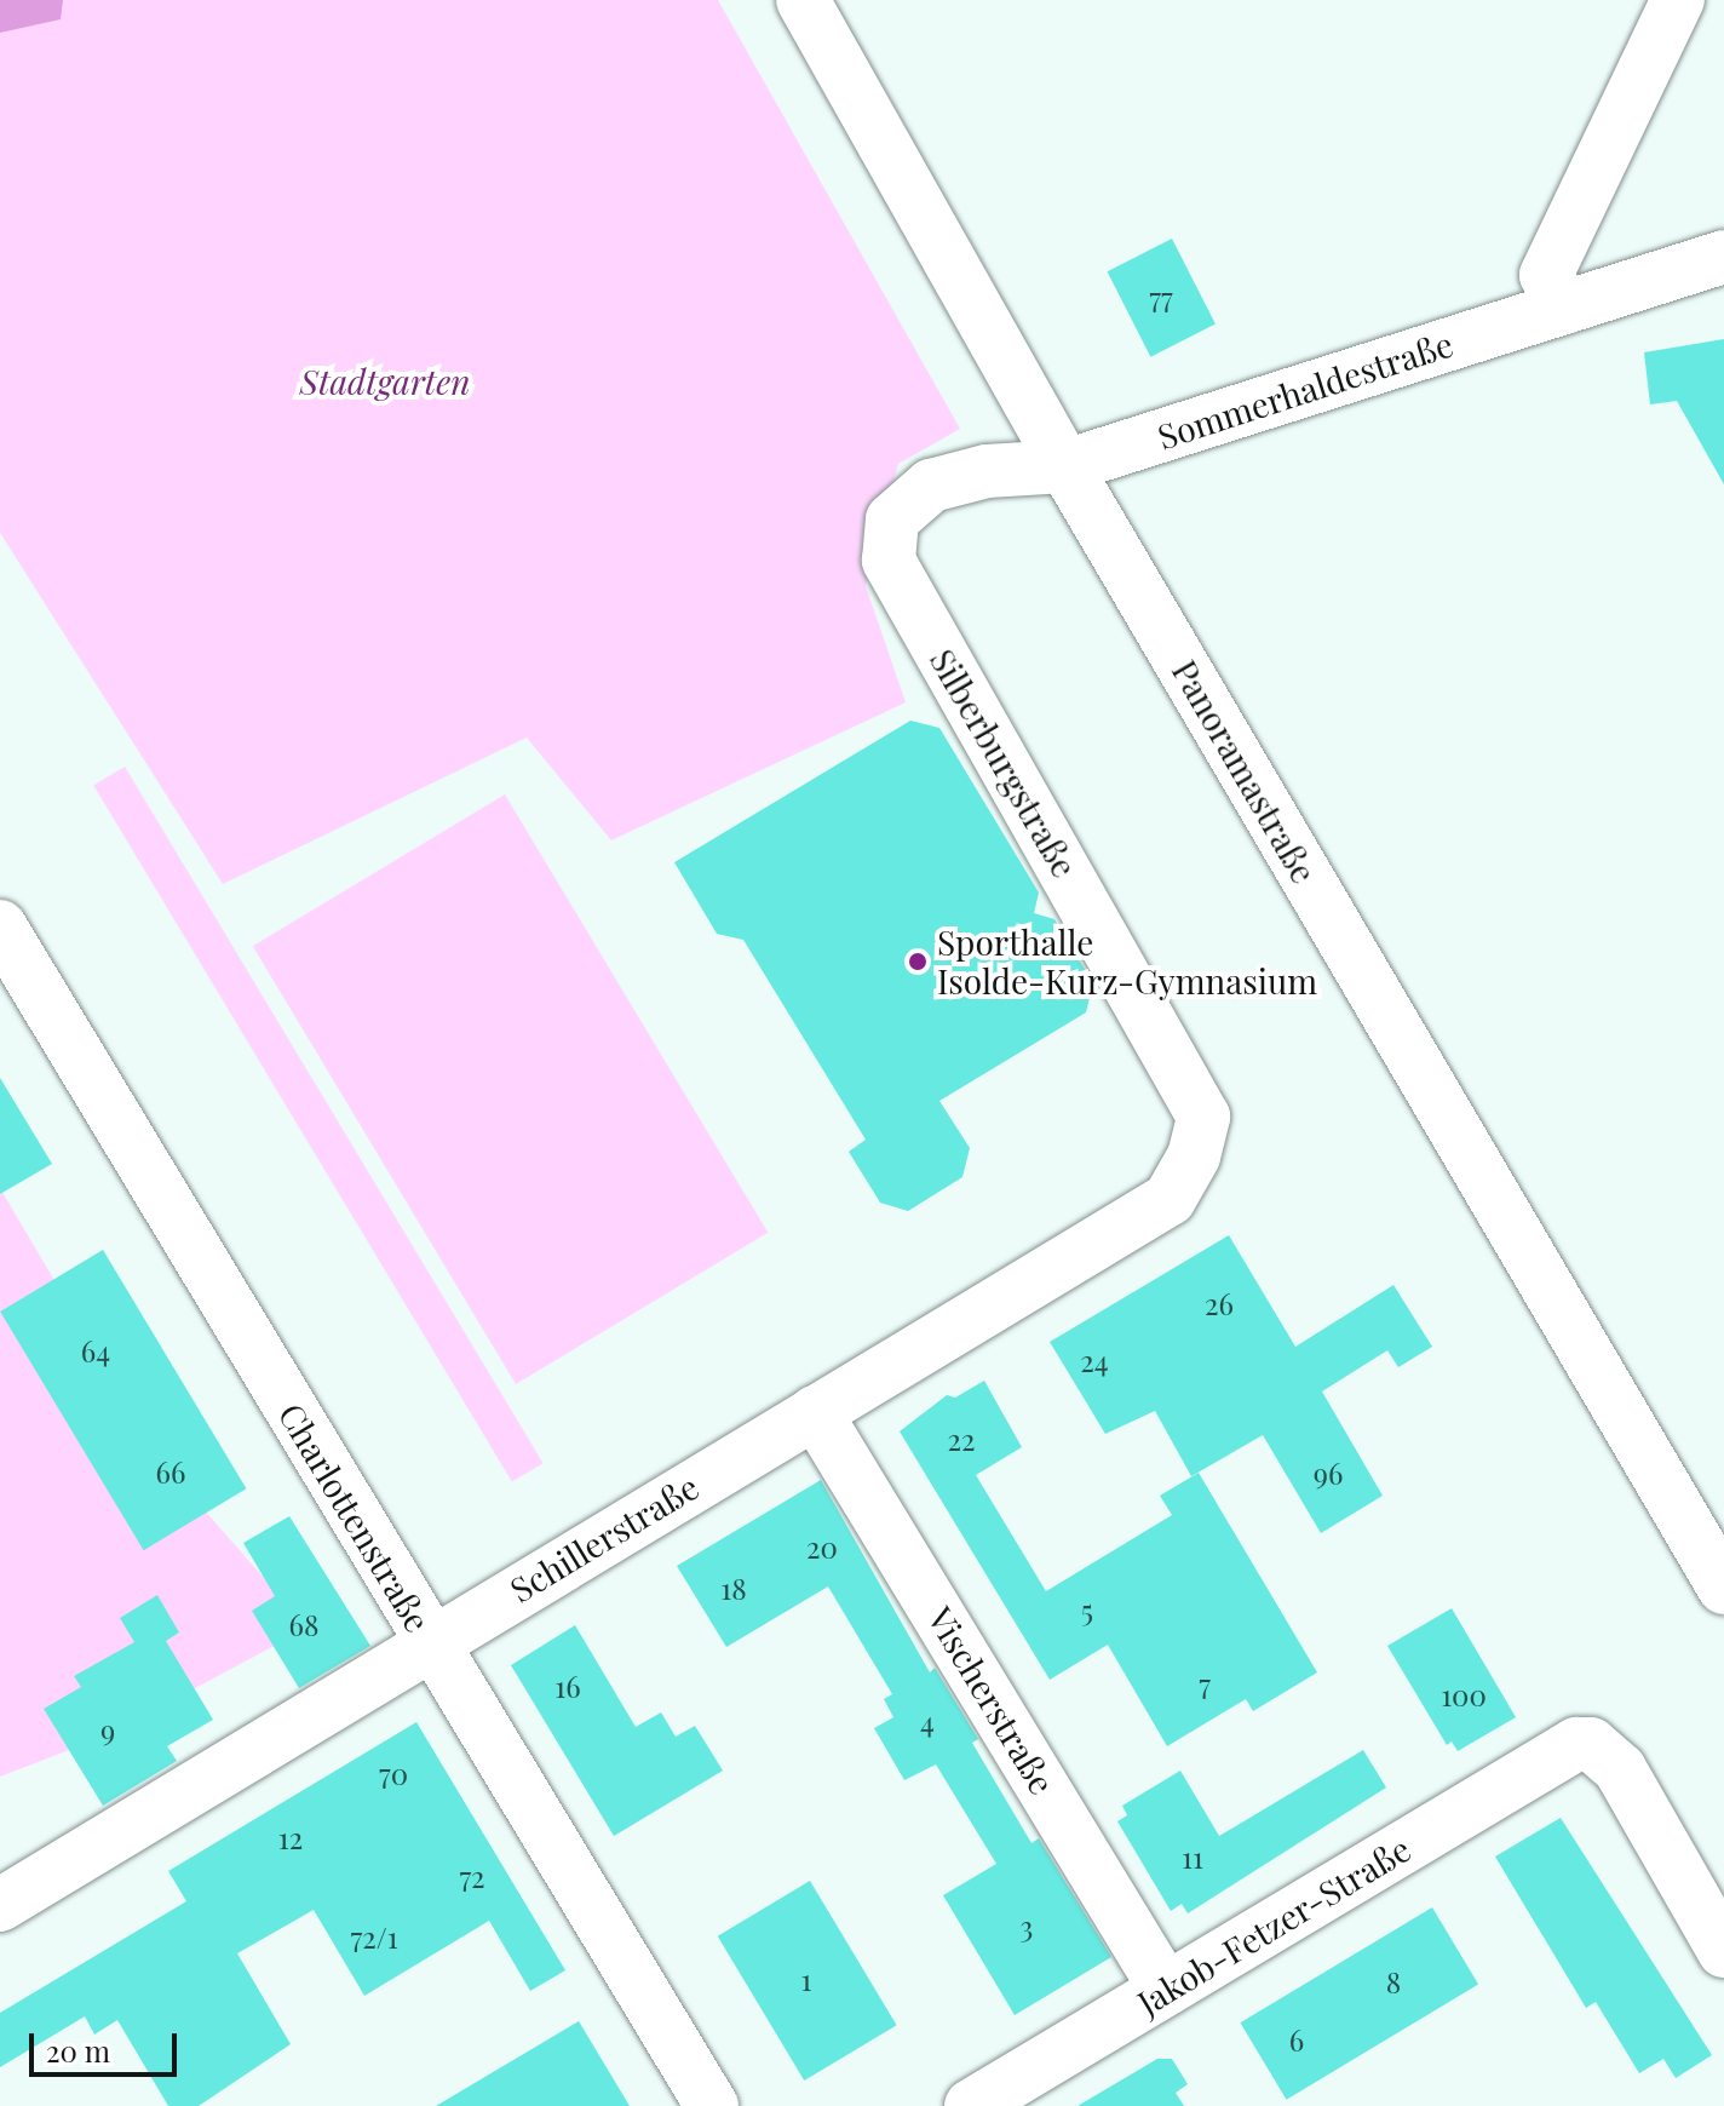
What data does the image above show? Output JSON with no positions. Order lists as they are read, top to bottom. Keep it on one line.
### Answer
{"streets":{"street":["Sommerhaldestraße","Silberburgstraße","Panoramastraße","Charlottenstraße","Schillerstraße","Vischerstraße","Jakob-Fetzer-Straße"]},"crossings":[["Sommerhaldestraße","Silberburgstraße"],["Sommerhaldestraße","Panoramastraße"],["Silberburgstraße","Schillerstraße"],["Charlottenstraße","Schillerstraße"],["Schillerstraße","Vischerstraße"],["Vischerstraße","Jakob-Fetzer-Straße"]],"parks":["Stadtgarten"],"places":["Sporthalle Isolde-Kurz-Gymnasium"],"house_numbers":["77","26","64","24","22","66","96","20","18","5","68","7","16","100","4","9","70","12","11","72","3","72/1","1","8","6"],"scale_bar":"20 m"}
